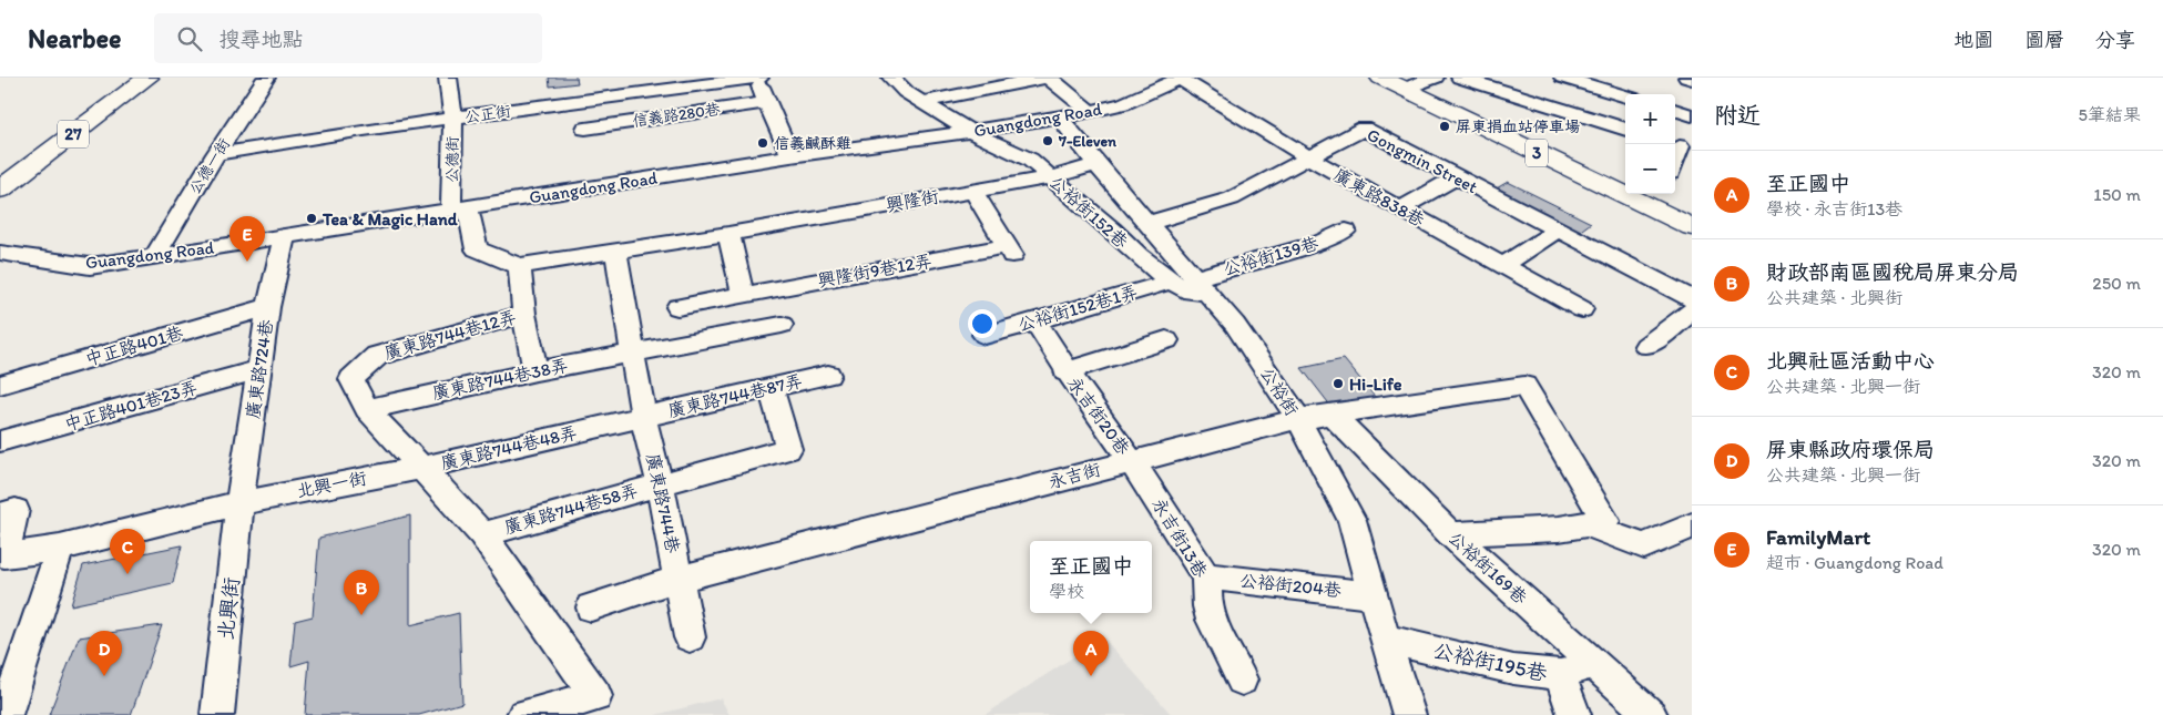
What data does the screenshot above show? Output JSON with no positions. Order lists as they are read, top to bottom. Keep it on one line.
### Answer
{"streets":{"main road":["27","3"],"street":["公正街","信義路280巷","Guangdong Road","公德街","Gongmin Street","公德一街","廣東路838巷","興隆街","公裕街152巷","公裕街139巷","興隆街9巷12弄","公裕街152巷1弄","廣東路744巷12弄","中正路401巷","廣東路724巷","廣東路744巷38弄","公裕街","廣東路744巷87弄","中正路401巷23弄","永吉街20巷","廣東路744巷48弄","永吉街","北興一街","廣東路744巷","廣東路744巷58弄","永吉街13巷","公裕街169巷","公裕街204巷","北興街","公裕街195巷"]},"crossings":[["公正街","公德街"],["公正街","公德一街"],["Guangdong Road","公德街"],["Guangdong Road","公德一街"],["Guangdong Road","廣東路838巷"],["Guangdong Road","公裕街152巷"],["Guangdong Road","廣東路724巷"],["Guangdong Road","公裕街"],["Gongmin Street","廣東路838巷"],["Gongmin Street","公裕街"],["興隆街","公裕街152巷"],["興隆街","興隆街9巷12弄"],["興隆街","公裕街"],["公裕街152巷","公裕街139巷"],["公裕街152巷","公裕街152巷1弄"],["公裕街152巷","公裕街"],["公裕街139巷","公裕街152巷1弄"],["公裕街139巷","公裕街"],["公裕街152巷1弄","公裕街"],["公裕街152巷1弄","永吉街20巷"],["廣東路744巷12弄","廣東路744巷38弄"],["廣東路744巷12弄","廣東路744巷48弄"],["中正路401巷","廣東路724巷"],["廣東路724巷","中正路401巷23弄"],["廣東路724巷","北興一街"],["廣東路724巷","北興街"],["廣東路744巷38弄","廣東路744巷48弄"],["廣東路744巷38弄","廣東路744巷"],["公裕街","永吉街"],["公裕街","公裕街204巷"],["公裕街","公裕街195巷"],["廣東路744巷87弄","廣東路744巷48弄"],["廣東路744巷87弄","廣東路744巷"],["廣東路744巷87弄","廣東路744巷58弄"],["永吉街20巷","永吉街"],["永吉街20巷","永吉街13巷"],["廣東路744巷48弄","北興一街"],["廣東路744巷48弄","廣東路744巷"],["永吉街","廣東路744巷"],["永吉街","永吉街13巷"],["永吉街","公裕街169巷"],["北興一街","北興街"],["廣東路744巷","廣東路744巷58弄"],["永吉街13巷","公裕街204巷"],["公裕街169巷","公裕街195巷"]],"places":["屏東捐血站停車場","7-Eleven","信義鹹酥雞","Tea & Magic Hand","Hi-Life"],"page":{"header":"Nearbee","search":"搜尋地點","nav":["地圖","圖層","分享"],"heading":["附近","5筆結果"],"map_buttons":["+","−"],"list":[{"mark":"A","name":"至正國中","note":"學校 · 永吉街13巷","value":"150 m"},{"mark":"B","name":"財政部南區國稅局屏東分局","note":"公共建築 · 北興街","value":"250 m"},{"mark":"C","name":"北興社區活動中心","note":"公共建築 · 北興一街","value":"320 m"},{"mark":"D","name":"屏東縣政府環保局","note":"公共建築 · 北興一街","value":"320 m"},{"mark":"E","name":"FamilyMart","note":"超市 · Guangdong Road","value":"320 m"}],"pins":["E","C","B","A","D"],"popup":["至正國中","學校"]}}
